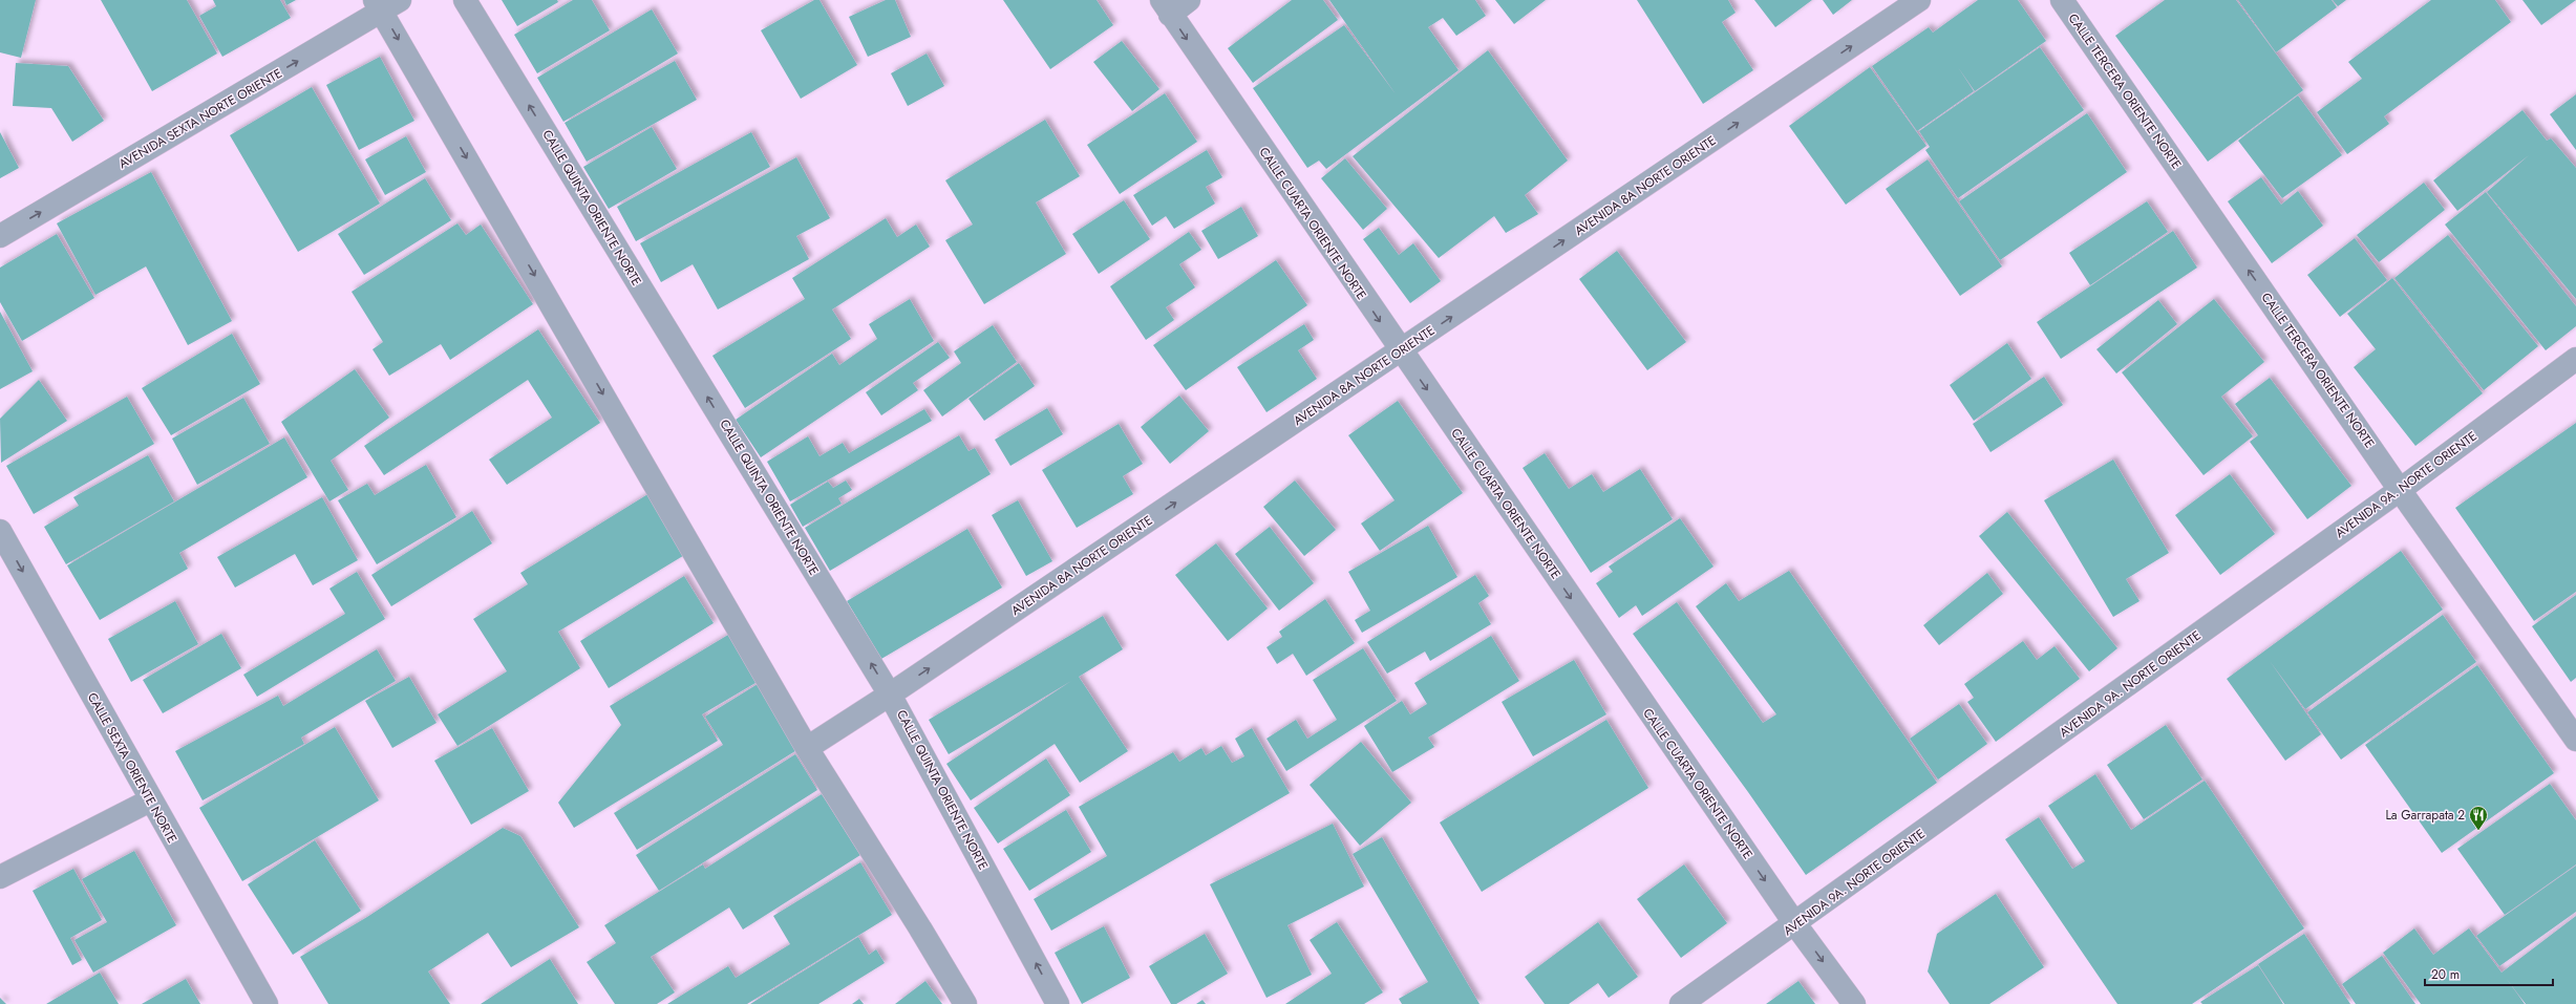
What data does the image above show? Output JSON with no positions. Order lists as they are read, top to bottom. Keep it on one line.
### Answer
{"streets":{"street":["CALLE TERCERA ORIENTE NORTE","AVENIDA SEXTA NORTE ORIENTE","AVENIDA 8A NORTE ORIENTE","CALLE QUINTA ORIENTE NORTE","CALLE CUARTA ORIENTE NORTE","AVENIDA 9A. NORTE ORIENTE","CALLE SEXTA ORIENTE NORTE"]},"crossings":[["CALLE TERCERA ORIENTE NORTE","AVENIDA 9A. NORTE ORIENTE"],["AVENIDA 8A NORTE ORIENTE","CALLE QUINTA ORIENTE NORTE"],["AVENIDA 8A NORTE ORIENTE","CALLE CUARTA ORIENTE NORTE"],["CALLE CUARTA ORIENTE NORTE","AVENIDA 9A. NORTE ORIENTE"]],"one_way":["CALLE TERCERA ORIENTE NORTE","AVENIDA SEXTA NORTE ORIENTE","AVENIDA 8A NORTE ORIENTE","CALLE CUARTA ORIENTE NORTE","CALLE SEXTA ORIENTE NORTE"],"places":{"restaurant":["La Garrapata 2"]},"scale_bar":"20 m"}
